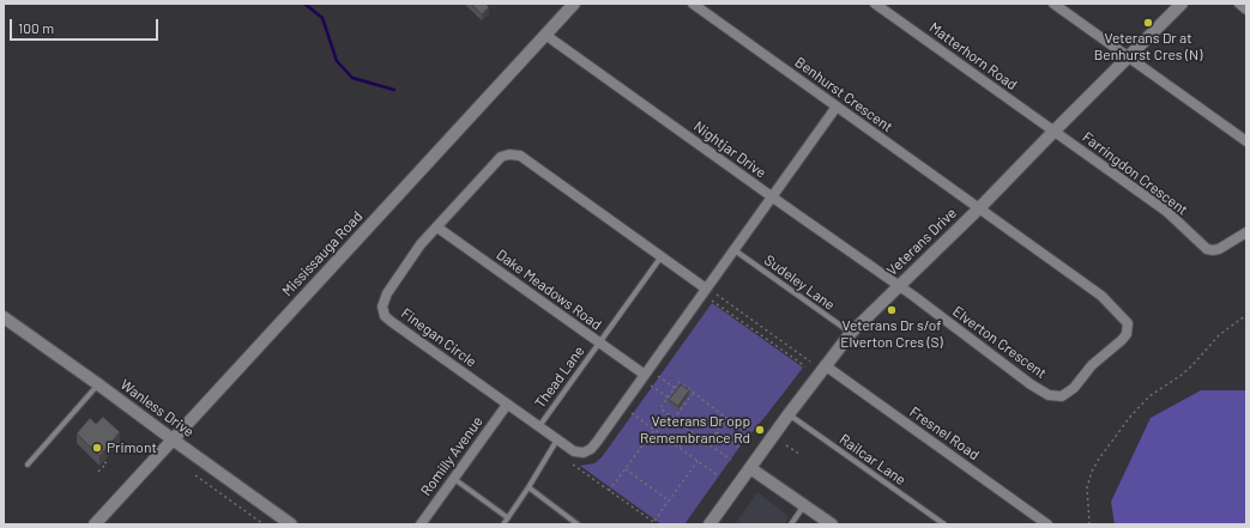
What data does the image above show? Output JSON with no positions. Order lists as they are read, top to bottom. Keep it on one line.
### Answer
{"streets":{"street":["Matterhorn Road","Benhurst Crescent","Nightjar Drive","Farringdon Crescent","Veterans Drive","Mississauga Road","Dake Meadows Road","Finegan Circle","Elverton Crescent","Wanless Drive","Fresnel Road","Romilly Avenue"],"lane":["Sudeley Lane","Thead Lane","Railcar Lane"]},"crossings":[["Matterhorn Road","Farringdon Crescent"],["Matterhorn Road","Veterans Drive"],["Benhurst Crescent","Veterans Drive"],["Benhurst Crescent","Finegan Circle"],["Benhurst Crescent","Elverton Crescent"],["Nightjar Drive","Veterans Drive"],["Nightjar Drive","Mississauga Road"],["Nightjar Drive","Finegan Circle"],["Nightjar Drive","Elverton Crescent"],["Farringdon Crescent","Veterans Drive"],["Veterans Drive","Sudeley Lane"],["Veterans Drive","Elverton Crescent"],["Veterans Drive","Fresnel Road"],["Veterans Drive","Railcar Lane"],["Mississauga Road","Wanless Drive"],["Sudeley Lane","Finegan Circle"],["Dake Meadows Road","Finegan Circle"],["Dake Meadows Road","Thead Lane"],["Finegan Circle","Thead Lane"],["Finegan Circle","Romilly Avenue"]],"places":["Veterans Dr at Benhurst Cres (N)","Veterans Dr s/of Elverton Cres (S)","Veterans Dr opp Remembrance Rd","Primont"],"scale_bar":"100 m"}
